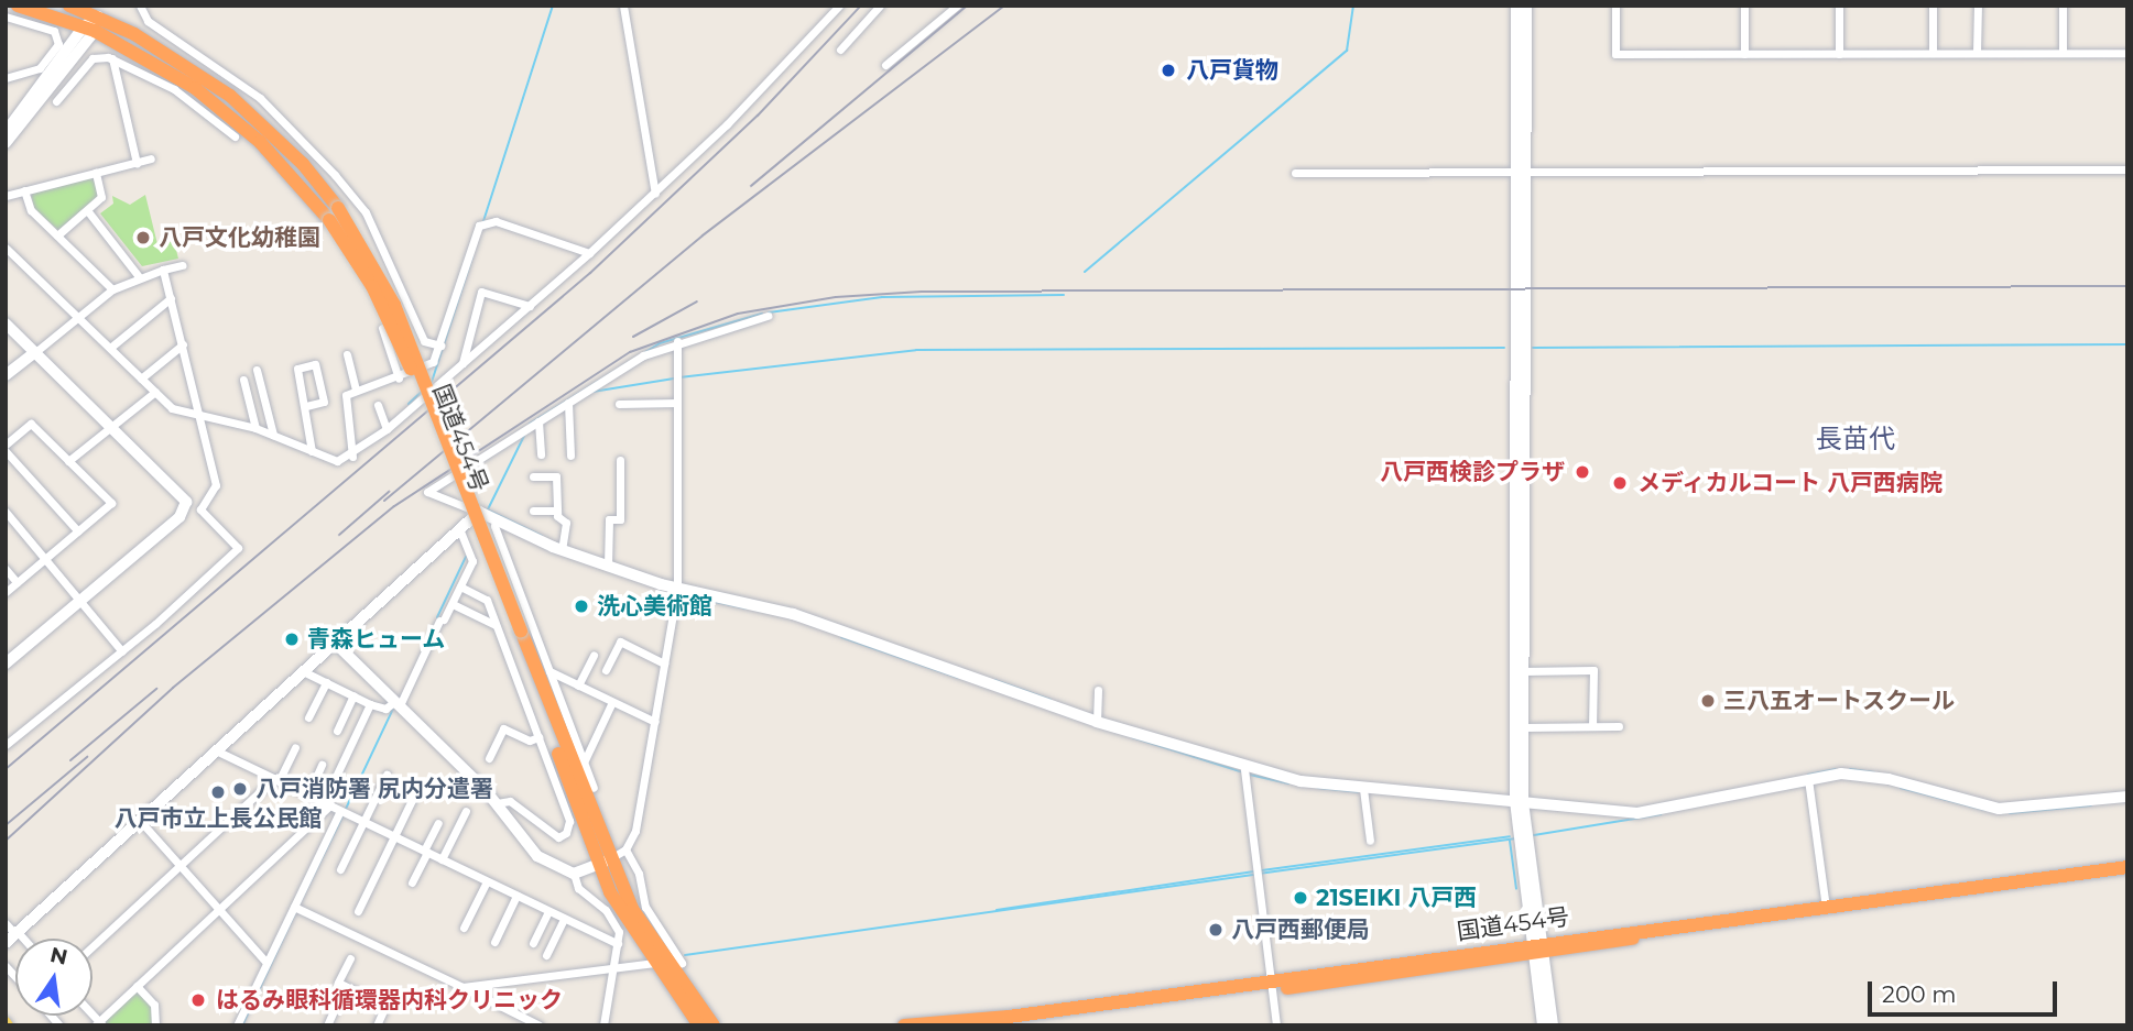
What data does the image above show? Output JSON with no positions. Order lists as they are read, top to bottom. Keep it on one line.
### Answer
{"streets":{"highway":["国道454号"]},"districts":["長苗代"],"places":["八戸貨物","八戸文化幼稚園","八戸西検診プラザ","メディカルコート 八戸西病院","洗心美術館","青森ヒューム","三八五オートスクール","八戸消防署 尻内分遣署","八戸市立上長公民館","21SEIKI 八戸西","八戸西郵便局","はるみ眼科循環器内科クリニック"],"scale_bar":"200 m","north":"top"}
